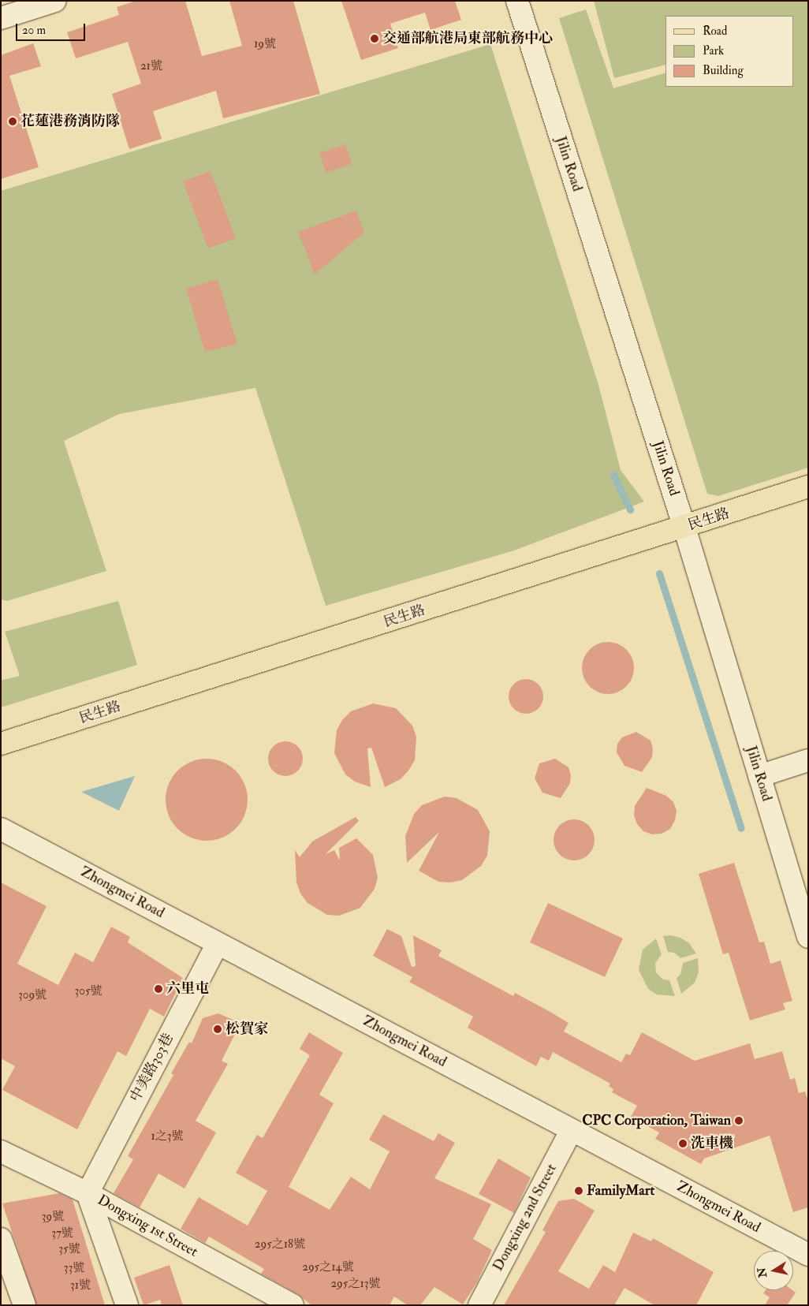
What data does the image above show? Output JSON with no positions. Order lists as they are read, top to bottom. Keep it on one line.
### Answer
{"streets":{"main road":["民生路"],"street":["Jilin Road","Zhongmei Road","中美路303巷","Dongxing 2nd Street","Dongxing 1st Street"]},"crossings":[["Jilin Road","民生路"],["Zhongmei Road","中美路303巷"],["Zhongmei Road","Dongxing 2nd Street"],["中美路303巷","Dongxing 1st Street"]],"places":["交通部航港局東部航務中心","花蓮港務消防隊","六里屯","松賀家","CPC Corporation, Taiwan","洗車機","FamilyMart"],"house_numbers":["19號","21號","305號","309號","1之3號","39號","37號","295之18號","35號","295之14號","33號","295之13號","31號"],"legend":["Road","Park","Building"],"scale_bar":"20 m","north":"left"}
